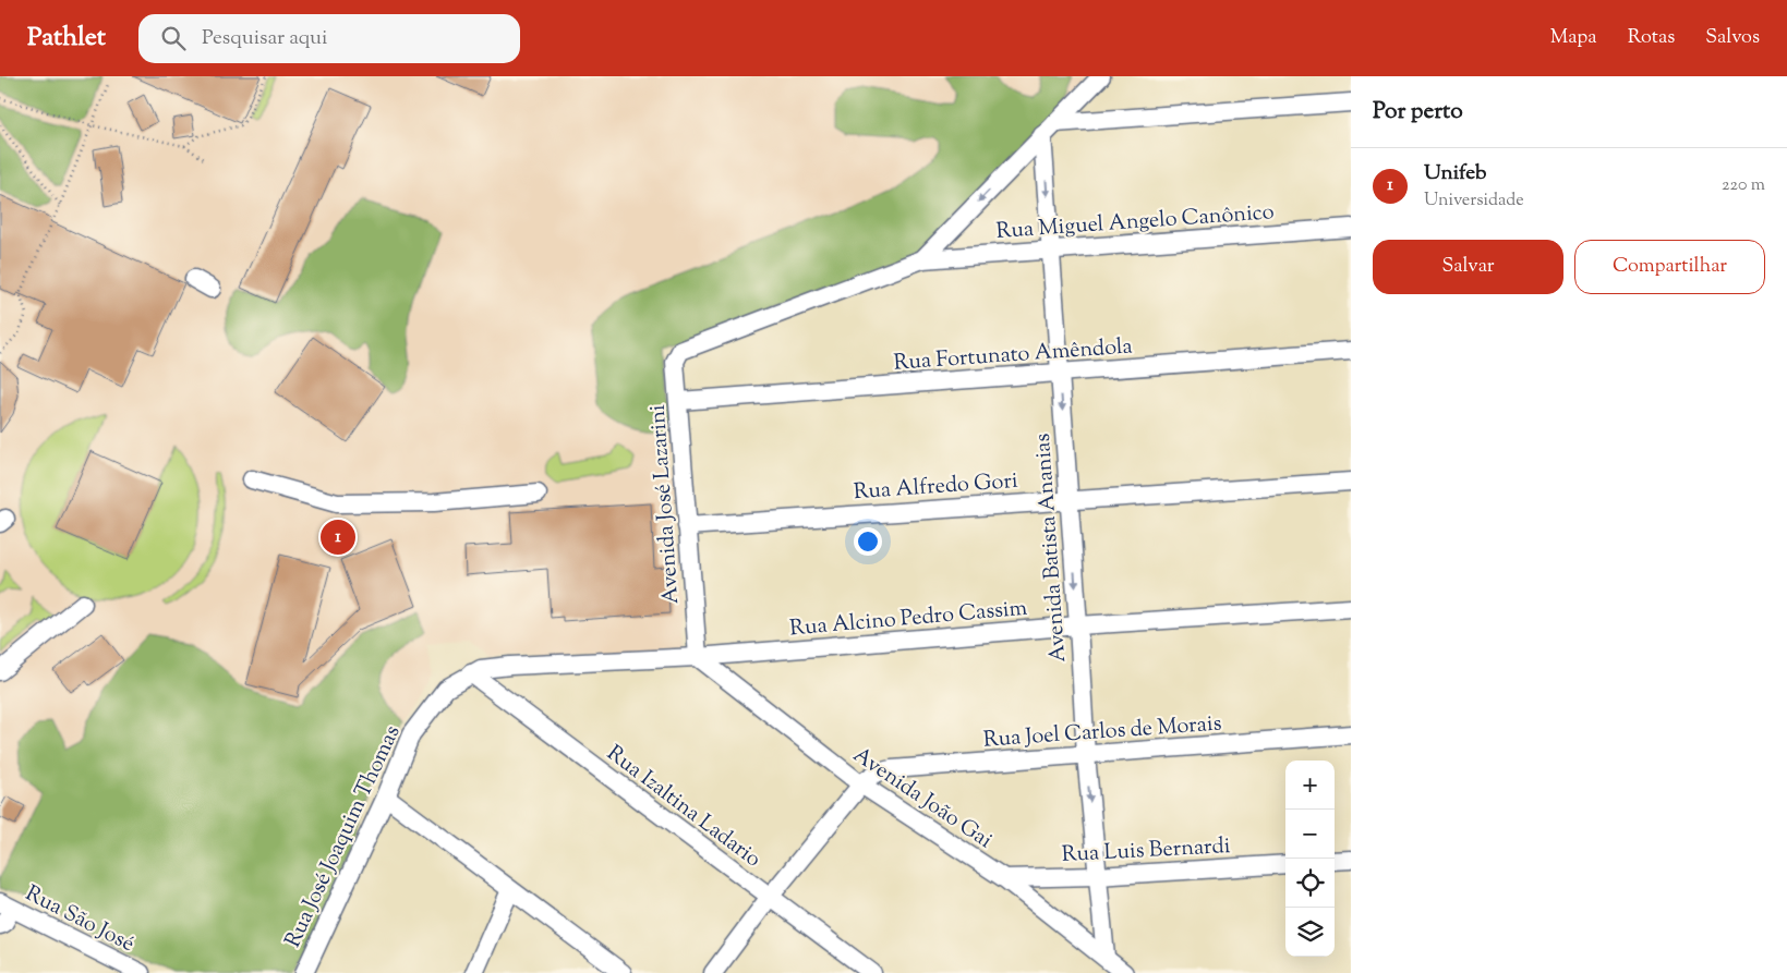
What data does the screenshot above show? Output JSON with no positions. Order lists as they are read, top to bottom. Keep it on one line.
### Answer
{"streets":{"street":["Rua Miguel Angelo Canônico","Rua Fortunato Amêndola","Rua Alfredo Gori","Avenida José Lazarini","Avenida Batista Ananias","Rua Alcino Pedro Cassim","Rua Joel Carlos de Morais","Avenida João Gai","Rua Izaltina Ladario","Rua José Joaquim Thomas","Rua Luis Bernardi","Rua São José"]},"crossings":[["Rua Miguel Angelo Canônico","Avenida José Lazarini"],["Rua Miguel Angelo Canônico","Avenida Batista Ananias"],["Rua Fortunato Amêndola","Avenida José Lazarini"],["Rua Fortunato Amêndola","Avenida Batista Ananias"],["Rua Alfredo Gori","Avenida José Lazarini"],["Rua Alfredo Gori","Avenida Batista Ananias"],["Avenida José Lazarini","Rua Alcino Pedro Cassim"],["Avenida José Lazarini","Avenida João Gai"],["Avenida José Lazarini","Rua José Joaquim Thomas"],["Avenida Batista Ananias","Rua Alcino Pedro Cassim"],["Avenida Batista Ananias","Rua Joel Carlos de Morais"],["Avenida Batista Ananias","Avenida João Gai"],["Avenida Batista Ananias","Rua Luis Bernardi"],["Rua Alcino Pedro Cassim","Avenida João Gai"],["Rua Alcino Pedro Cassim","Rua José Joaquim Thomas"],["Rua Joel Carlos de Morais","Avenida João Gai"],["Rua Joel Carlos de Morais","Rua Izaltina Ladario"],["Avenida João Gai","Rua José Joaquim Thomas"],["Avenida João Gai","Rua Luis Bernardi"],["Rua Izaltina Ladario","Rua José Joaquim Thomas"]],"one_way":["Avenida Batista Ananias"],"page":{"header":"Pathlet","search":"Pesquisar aqui","nav":["Mapa","Rotas","Salvos"],"heading":"Por perto","list":[{"mark":"1","name":"Unifeb","note":"Universidade","value":"220 m"}],"buttons":["Salvar","Compartilhar"],"pins":"1","map_buttons":["+","−"]}}
